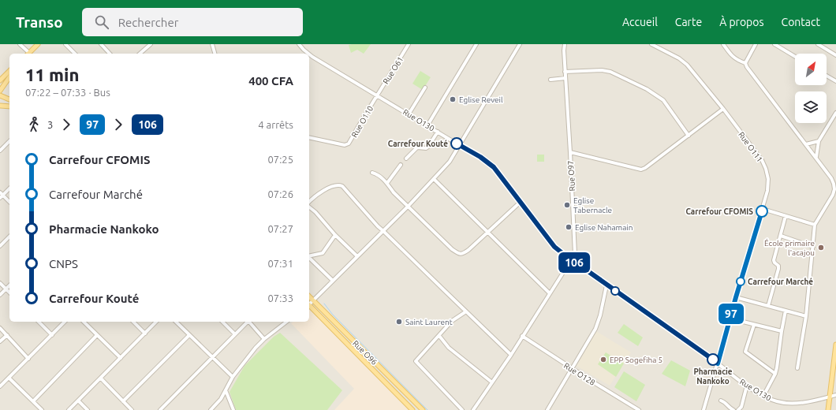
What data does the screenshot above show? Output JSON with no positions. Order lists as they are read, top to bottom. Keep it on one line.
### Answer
{"streets":{"main road":["Rue O96"],"street":["Rue O61","Rue O130","Rue O110","Rue O111","Rue O97","Rue O128"]},"crossings":[["Rue O61","Rue O130"],["Rue O61","Rue O110"],["Rue O130","Rue O110"],["Rue O130","Rue O111"],["Rue O130","Rue O97"],["Rue O97","Rue O128"]],"places":["Eglise Reveil","Carrefour Kouté","Eglise Tabernacle","Carrefour CFOMIS","Eglise Nahamain","École primaire l'acajou","Carrefour Marché","Saint Laurent","EPP Sogefiha 5","Pharmacie Nankoko"],"lines":["bus line 106","bus line 97"],"north":"top right","page":{"header":"Transo","search":"Rechercher","nav":["Accueil","Carte","À propos","Contact"],"on_map":["97","106"],"heading":["11 min","07:22 – 07:33 · Bus","400 CFA"],"legs":["3","97","106","4 arrêts"],"list":[{"name":"Carrefour CFOMIS","value":"07:25"},{"name":"Carrefour Marché","value":"07:26"},{"name":"Pharmacie Nankoko","value":"07:27"},{"name":"CNPS","value":"07:31"},{"name":"Carrefour Kouté","value":"07:33"}]}}
